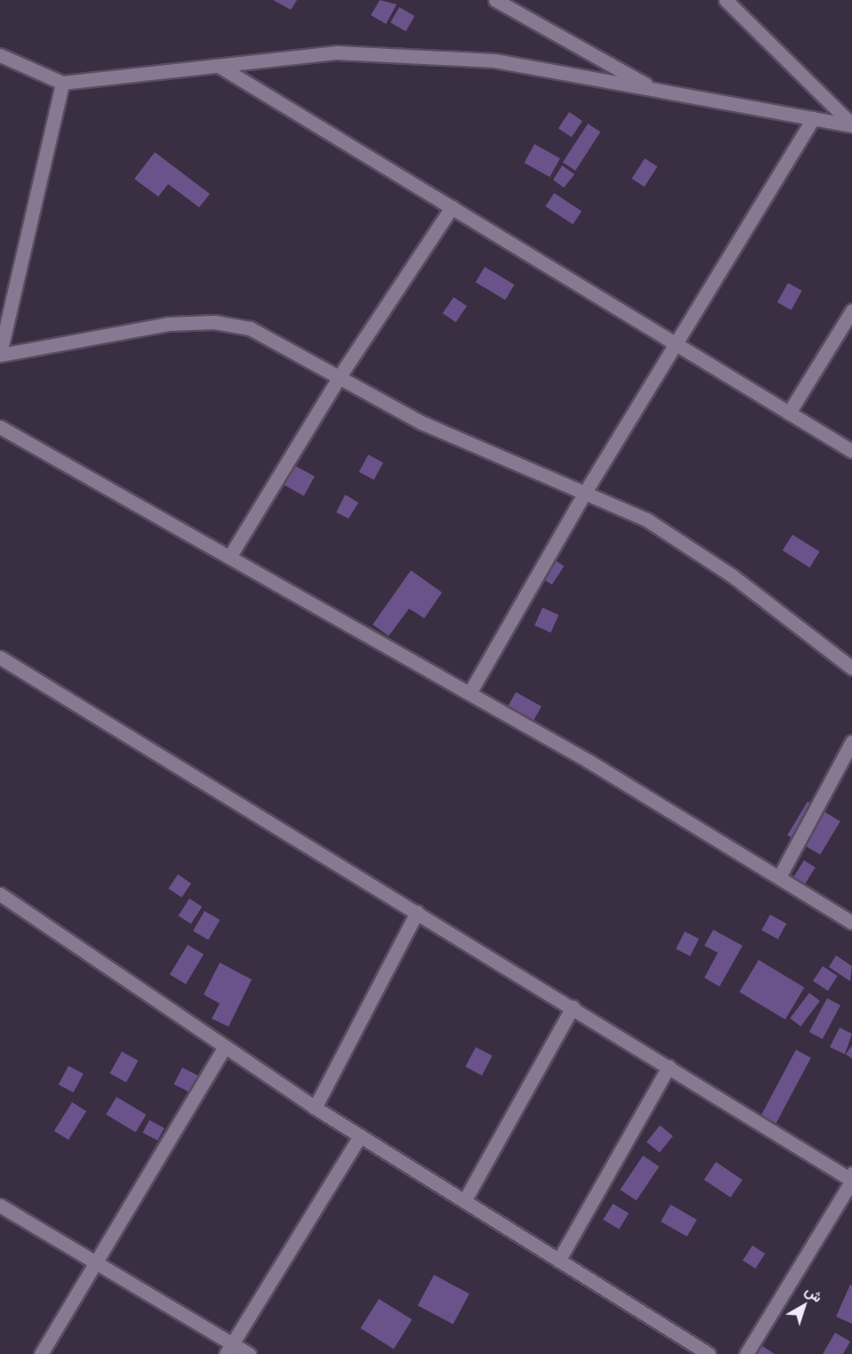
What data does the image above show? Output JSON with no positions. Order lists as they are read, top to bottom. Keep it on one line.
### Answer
{"north":"top right"}
